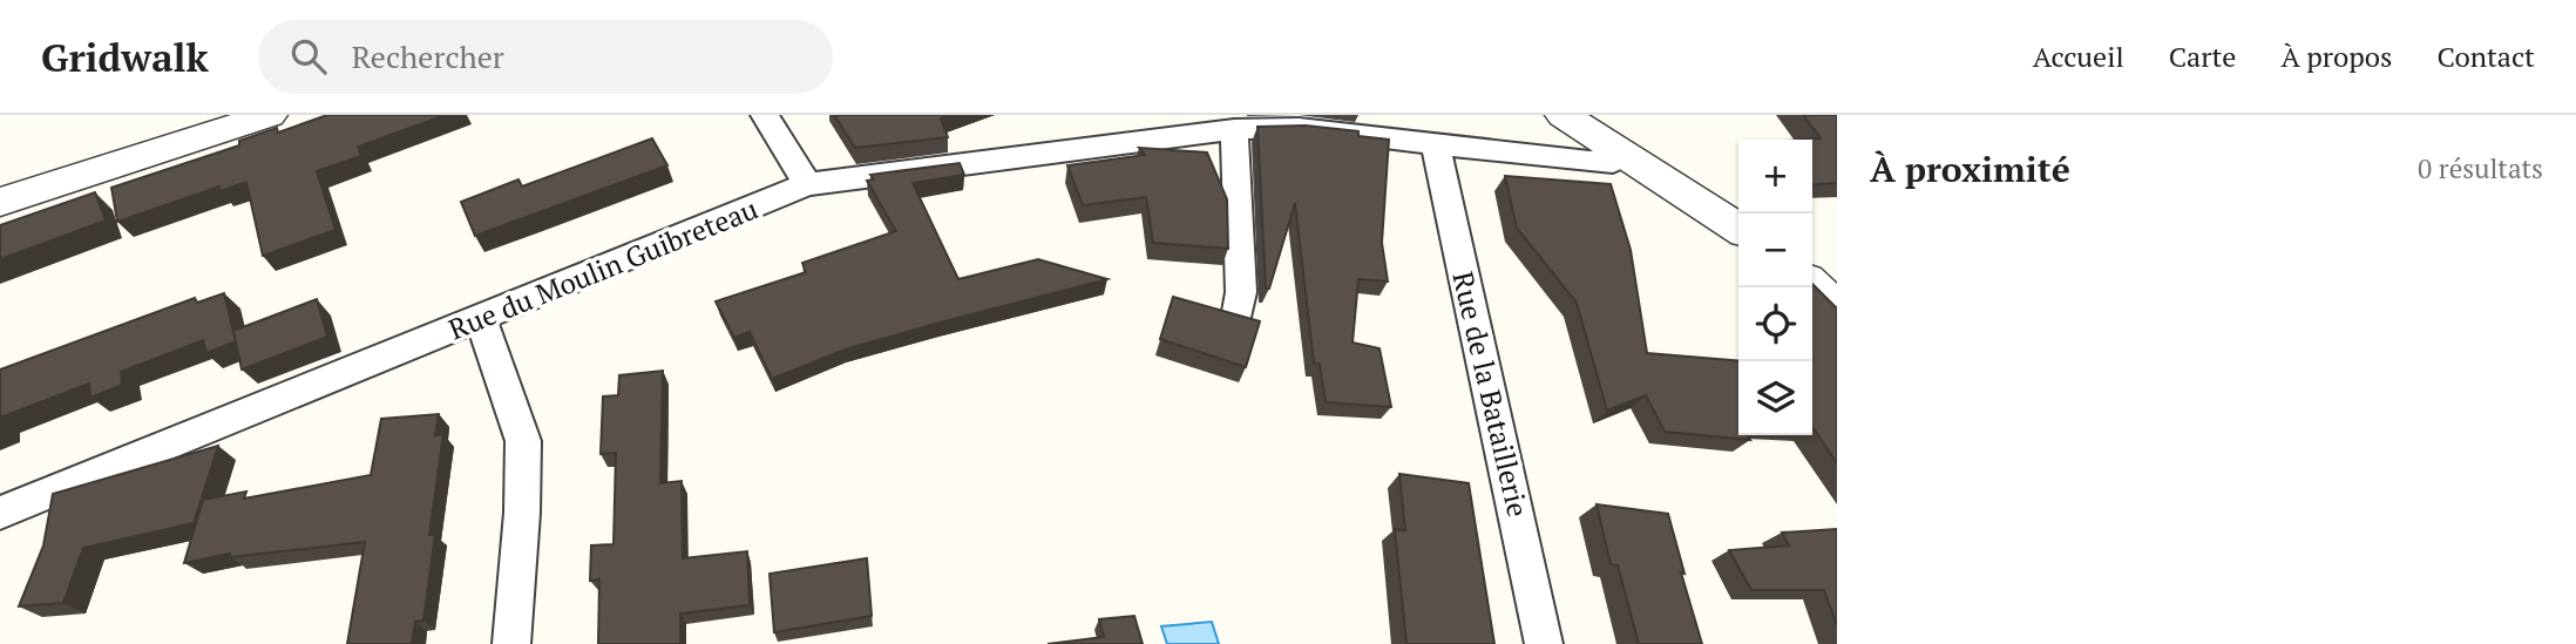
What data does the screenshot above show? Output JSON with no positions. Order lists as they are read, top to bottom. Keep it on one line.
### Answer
{"streets":{"street":["Rue du Moulin Guibreteau","Rue de la Bataillerie"]},"crossings":[["Rue du Moulin Guibreteau","Rue de la Bataillerie"]],"page":{"header":"Gridwalk","search":"Rechercher","nav":["Accueil","Carte","À propos","Contact"],"heading":["À proximité","0 résultats"],"map_buttons":["+","−"]}}
